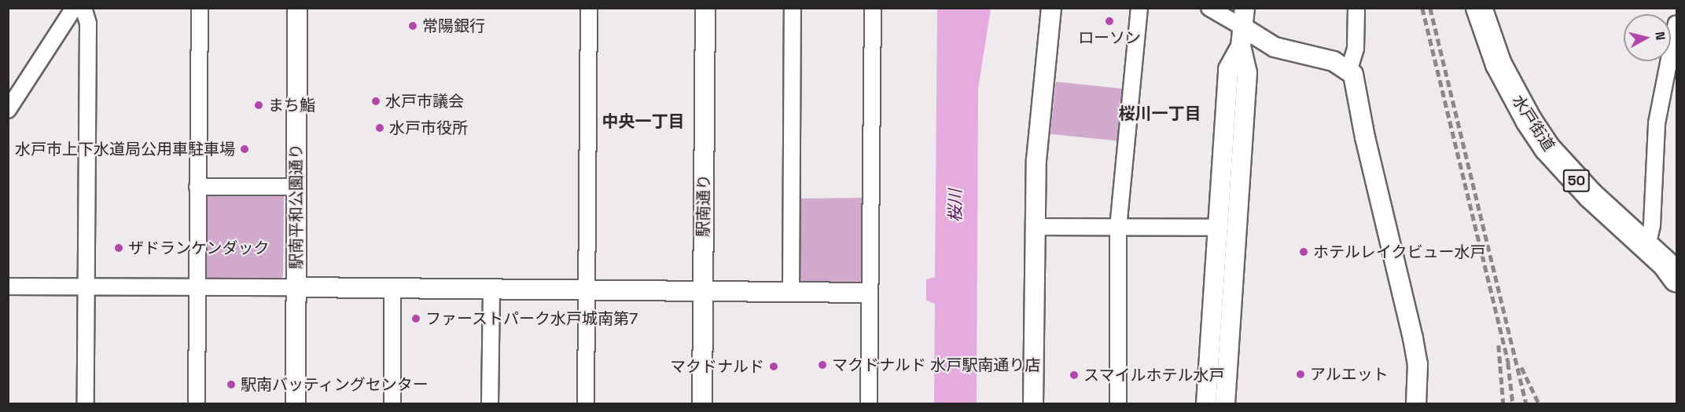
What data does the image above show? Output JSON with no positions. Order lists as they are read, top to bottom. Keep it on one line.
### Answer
{"streets":{"main road":["水戸街道","50"],"street":["駅南通り","駅南平和公園通り"]},"districts":["桜川一丁目","中央一丁目"],"water":["桜川"],"places":["ローソン","常陽銀行","水戸市議会","まち鮨","水戸市役所","水戸市上下水道局公用車駐車場","ザドランケンダック","ホテルレイクビュー水戸","ファーストパーク水戸城南第7","マクドナルド 水戸駅南通り店","マクドナルド","アルエット","スマイルホテル水戸","駅南バッティングセンター"],"north":"right"}
